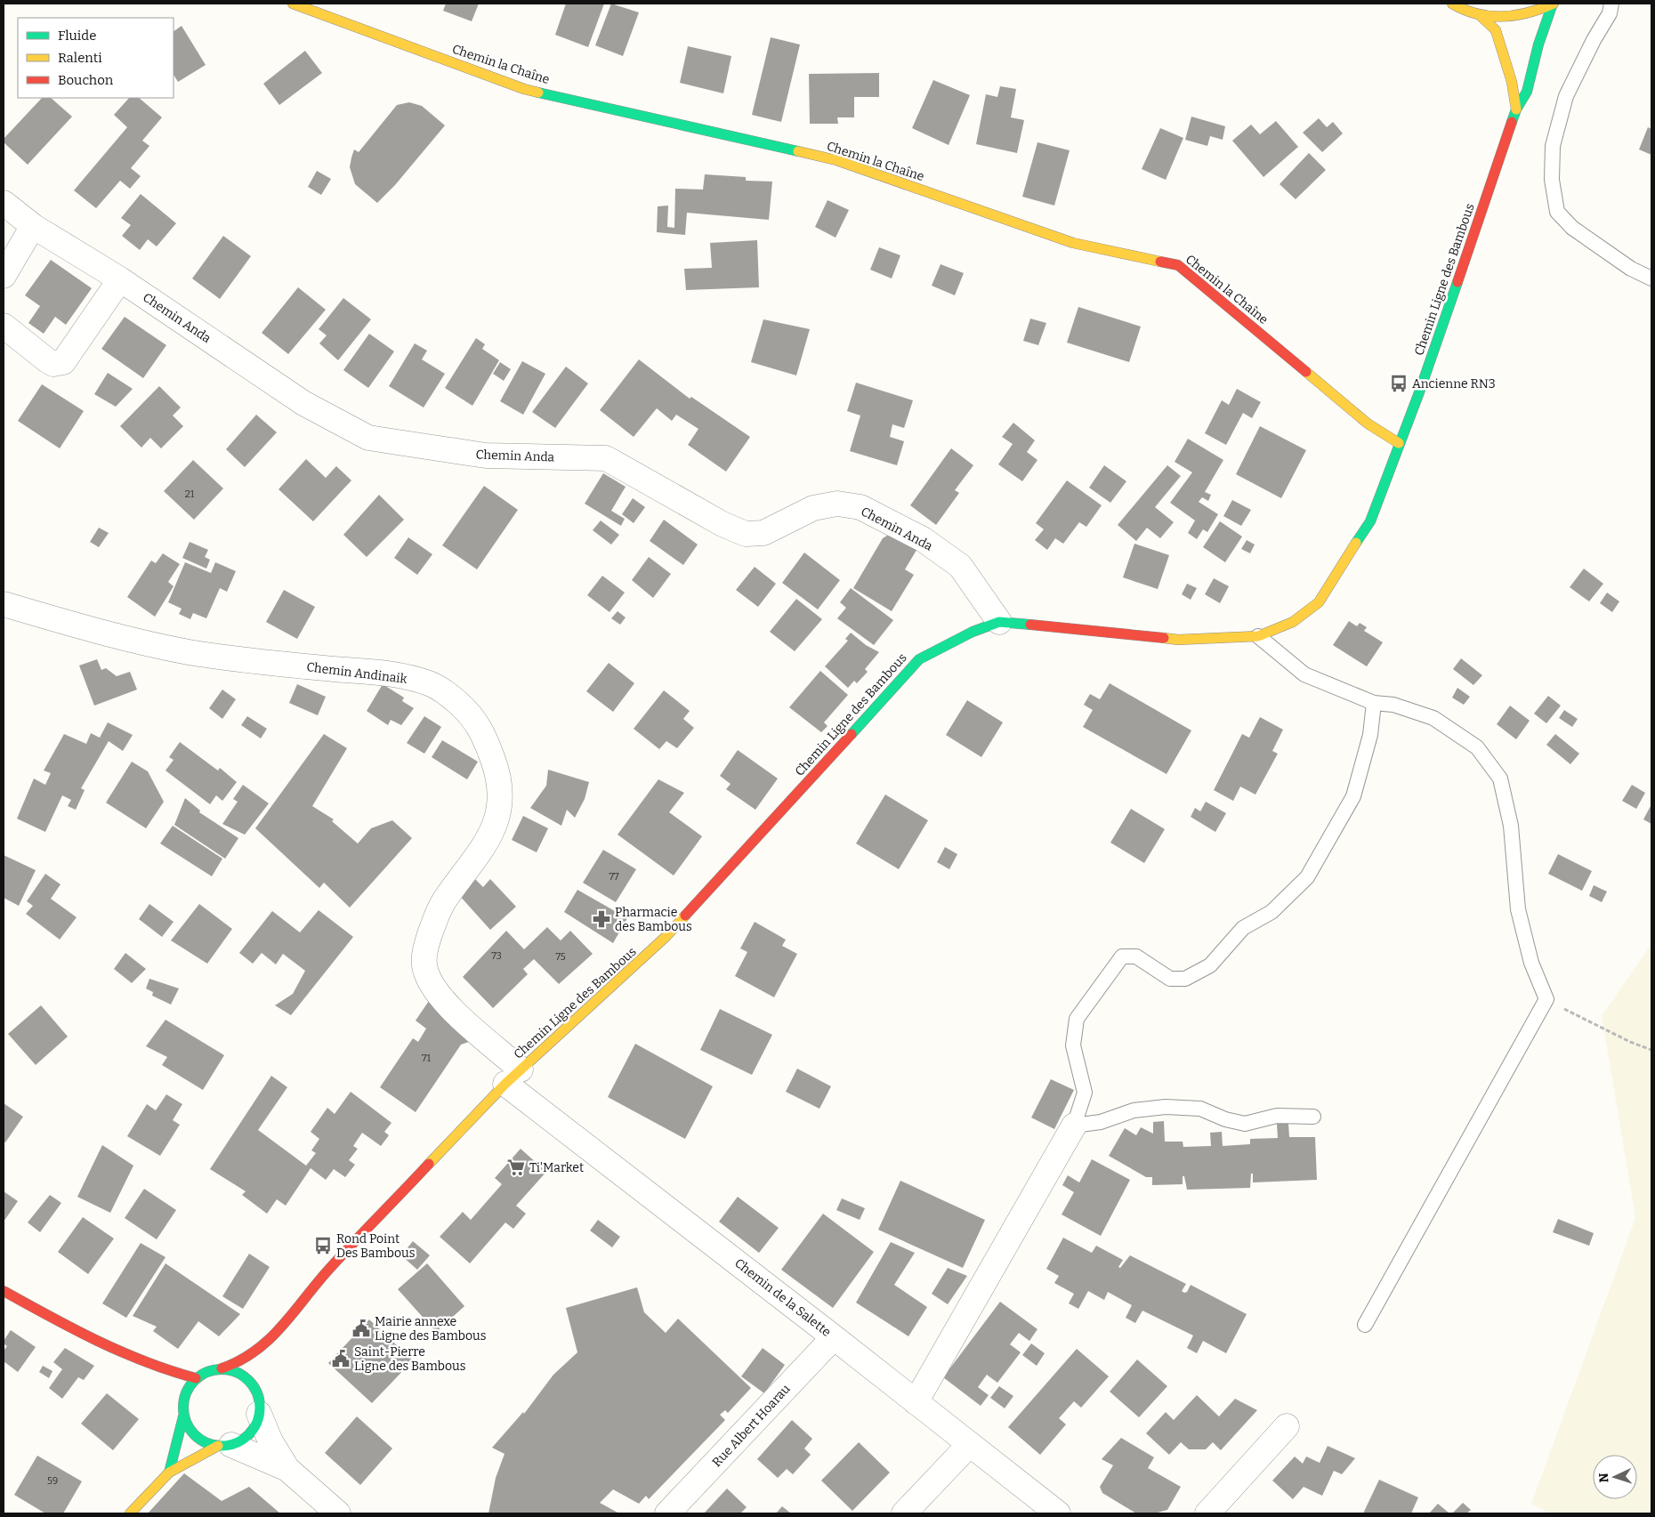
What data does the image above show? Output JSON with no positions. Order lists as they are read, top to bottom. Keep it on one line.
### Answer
{"streets":{"main road":["Chemin la Chaîne","Chemin Ligne des Bambous"],"street":["Chemin Anda","Chemin Andinaik","Chemin de la Salette","Rue Albert Hoarau"]},"crossings":[["Chemin la Chaîne","Chemin Ligne des Bambous"],["Chemin Ligne des Bambous","Chemin Anda"],["Chemin Ligne des Bambous","Chemin Andinaik"],["Chemin Ligne des Bambous","Chemin de la Salette"],["Chemin Andinaik","Chemin de la Salette"],["Chemin de la Salette","Rue Albert Hoarau"]],"places":{"bus stop":["Ancienne RN3","Rond Point Des Bambous"],"pharmacy":["Pharmacie des Bambous"],"supermarket":["Ti'Market"],"public building":["Mairie annexe Ligne des Bambous","Saint-Pierre Ligne des Bambous"]},"house_numbers":["21","77","73","75","71","59"],"legend":["Fluide","Ralenti","Bouchon"],"north":"left"}
